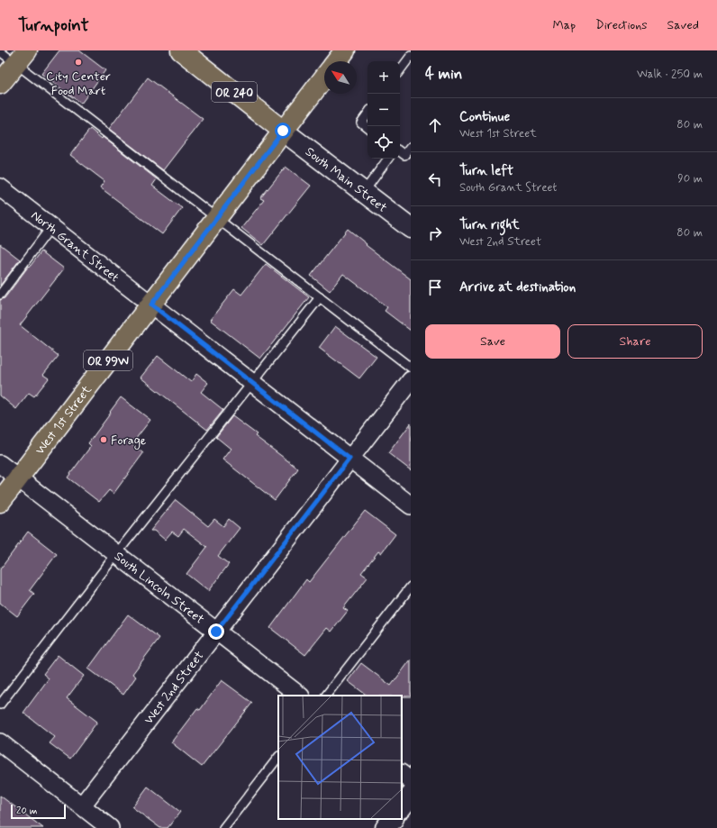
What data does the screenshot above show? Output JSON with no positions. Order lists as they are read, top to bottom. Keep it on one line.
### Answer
{"streets":{"main road":["OR 240","OR 99W","West 1st Street"],"street":["South Main Street","North Grant Street","South Lincoln Street","West 2nd Street"]},"crossings":[["OR 240","South Main Street"],["OR 240","OR 99W"],["OR 240","West 1st Street"],["South Main Street","OR 99W"],["South Main Street","West 1st Street"],["North Grant Street","West 1st Street"],["North Grant Street","West 2nd Street"],["OR 99W","West 1st Street"],["West 1st Street","South Lincoln Street"],["South Lincoln Street","West 2nd Street"]],"places":["City Center Food Mart","Forage"],"scale_bar":"20 m","north":"top left","page":{"header":"Turnpoint","nav":["Map","Directions","Saved"],"heading":["4 min","Walk · 250 m"],"map_buttons":["+","−"],"list":[["Continue","West 1st Street","80 m"],["Turn left","South Grant Street","90 m"],["Turn right","West 2nd Street","80 m"],"Arrive at destination"],"buttons":["Save","Share"],"scale":"20 m"}}
